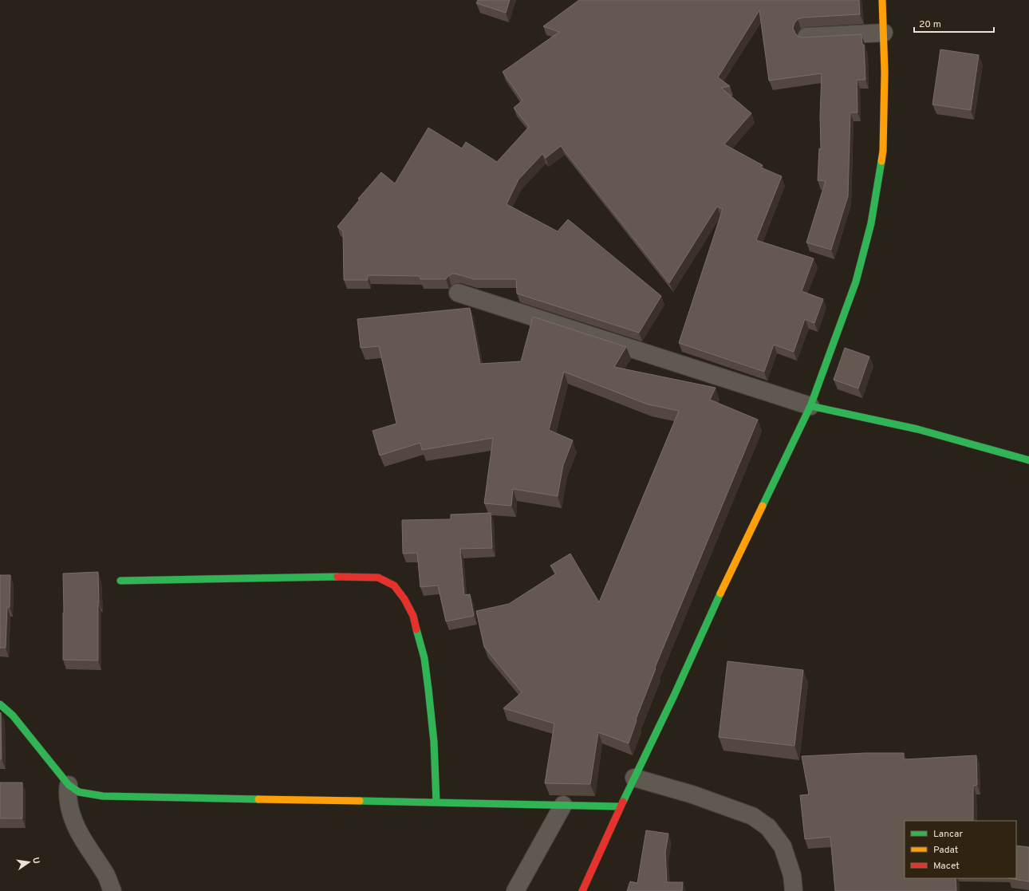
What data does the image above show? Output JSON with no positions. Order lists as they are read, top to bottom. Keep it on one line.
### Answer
{"legend":["Lancar","Padat","Macet"],"scale_bar":"20 m","north":"right"}
